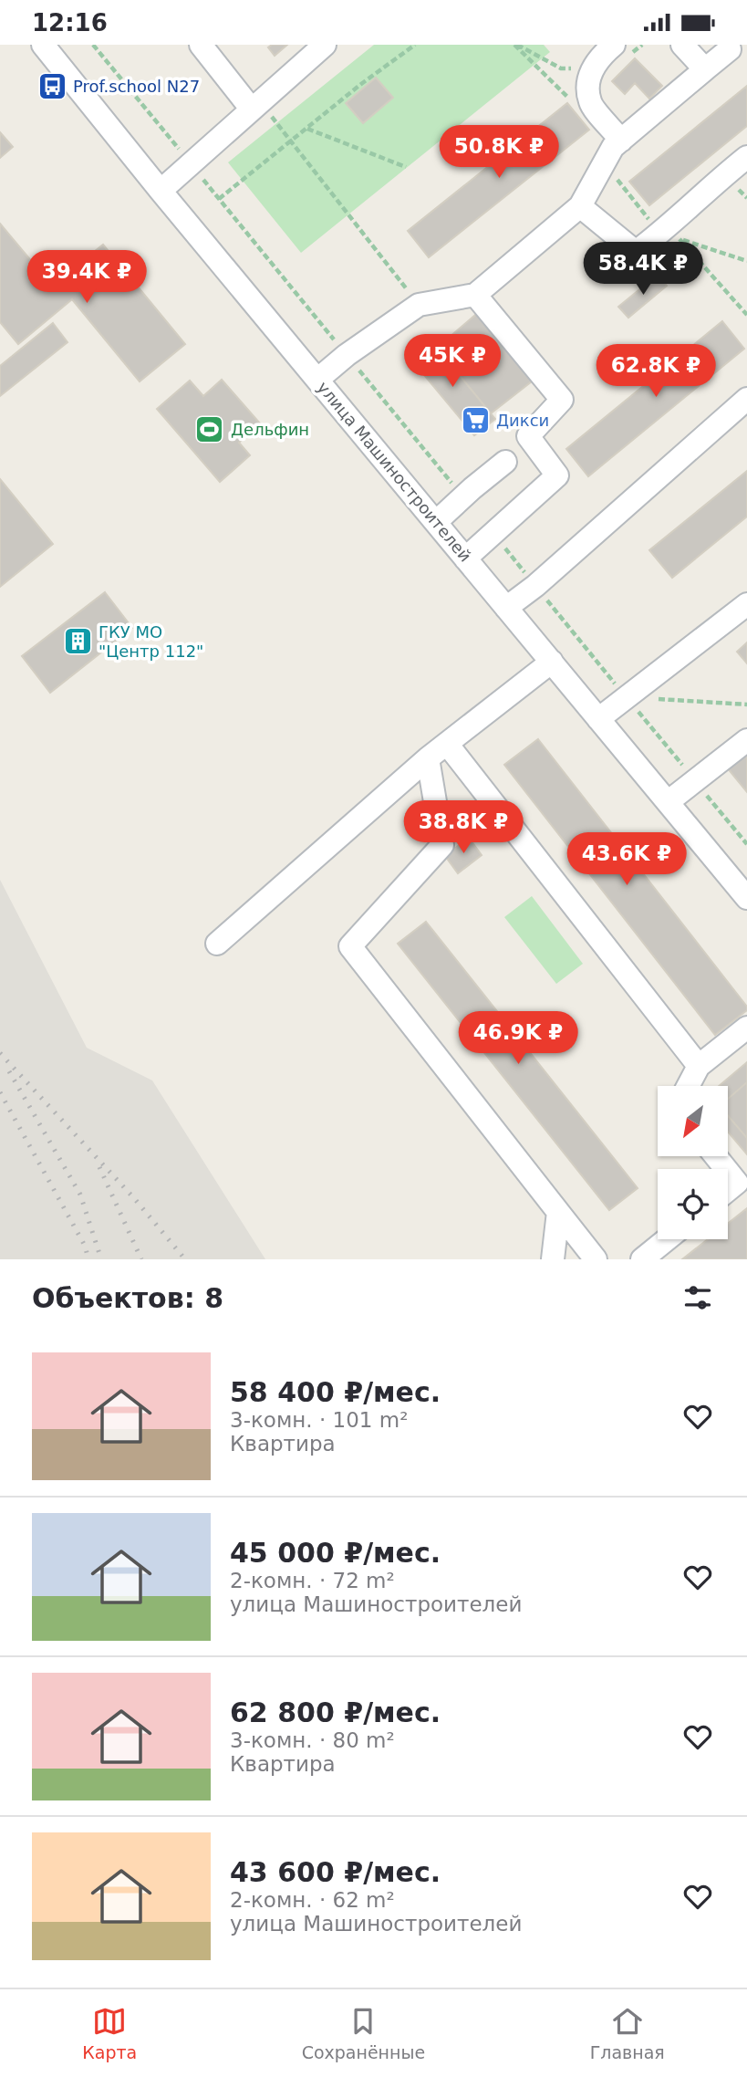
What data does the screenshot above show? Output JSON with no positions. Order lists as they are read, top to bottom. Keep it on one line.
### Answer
{"streets":{"street":["улица Машиностроителей"]},"places":{"bus stop":["Prof.school N27"],"supermarket":["Дикси"],"sports":["Дельфин"],"building":["ГКУ МО \"Центр 112\""]},"north":"bottom left","page":{"status":"12:16","price":["50.8K ₽","58.4K ₽","39.4K ₽","45K ₽","62.8K ₽","38.8K ₽","43.6K ₽","46.9K ₽"],"heading":"Объектов: 8","list":[{"name":"58 400 ₽/мес.","note":"3-комн. · 101 m² · Квартира"},{"name":"45 000 ₽/мес.","note":"2-комн. · 72 m² · улица Машиностроителей"},{"name":"62 800 ₽/мес.","note":"3-комн. · 80 m² · Квартира"},{"name":"43 600 ₽/мес.","note":"2-комн. · 62 m² · улица Машиностроителей"}],"tabs":["Карта","Сохранённые","Главная"]}}
